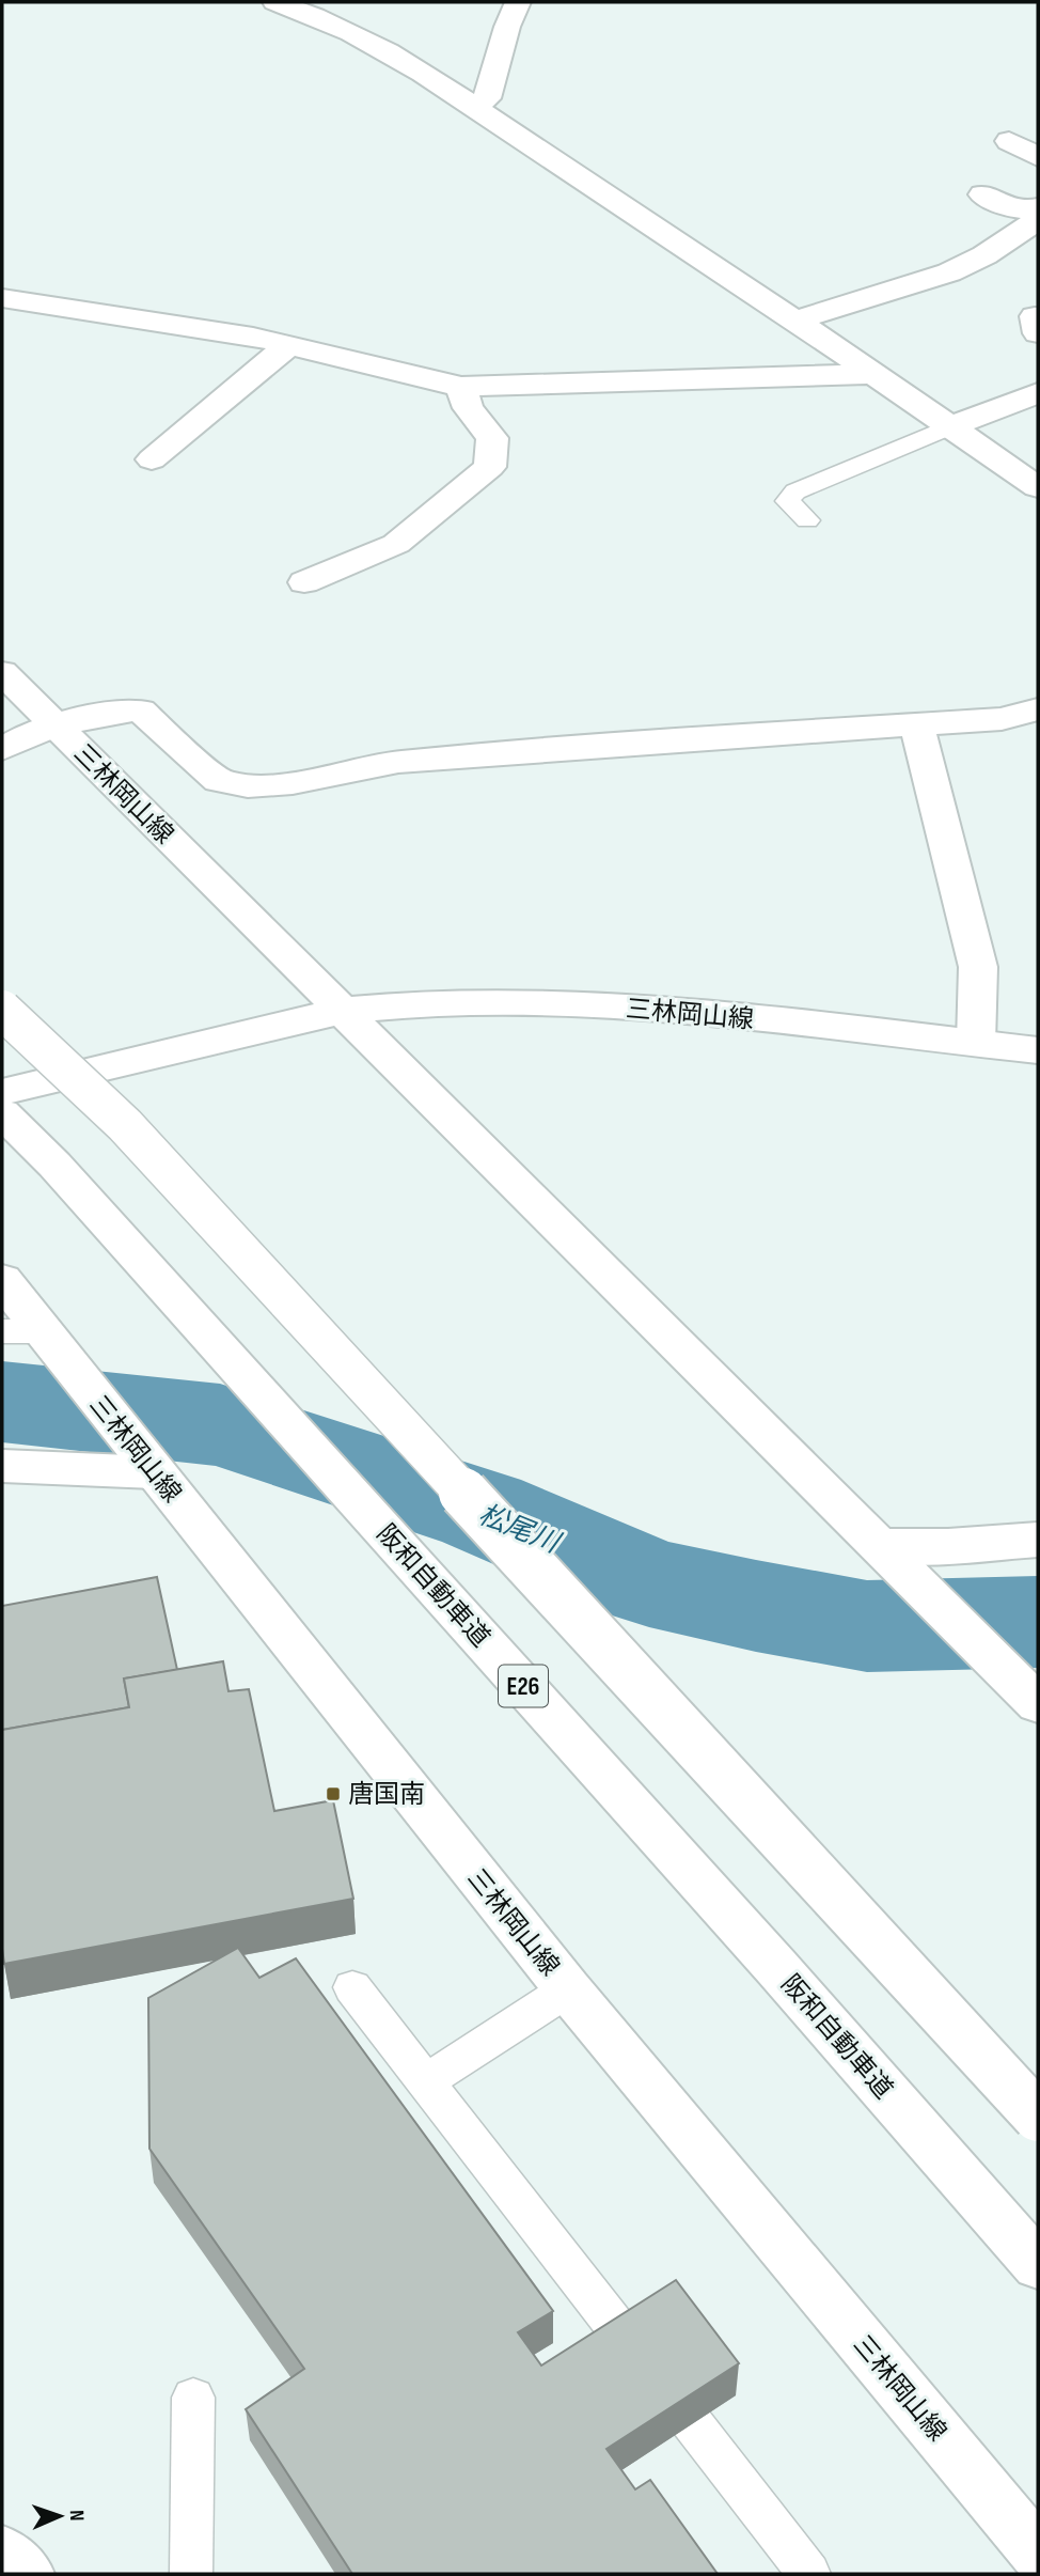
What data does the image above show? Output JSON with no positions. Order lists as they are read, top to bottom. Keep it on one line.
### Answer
{"streets":{"main road":["三林岡山線","阪和自動車道","E26"]},"water":["松尾川"],"places":{"transit":["唐国南"]},"north":"right"}
